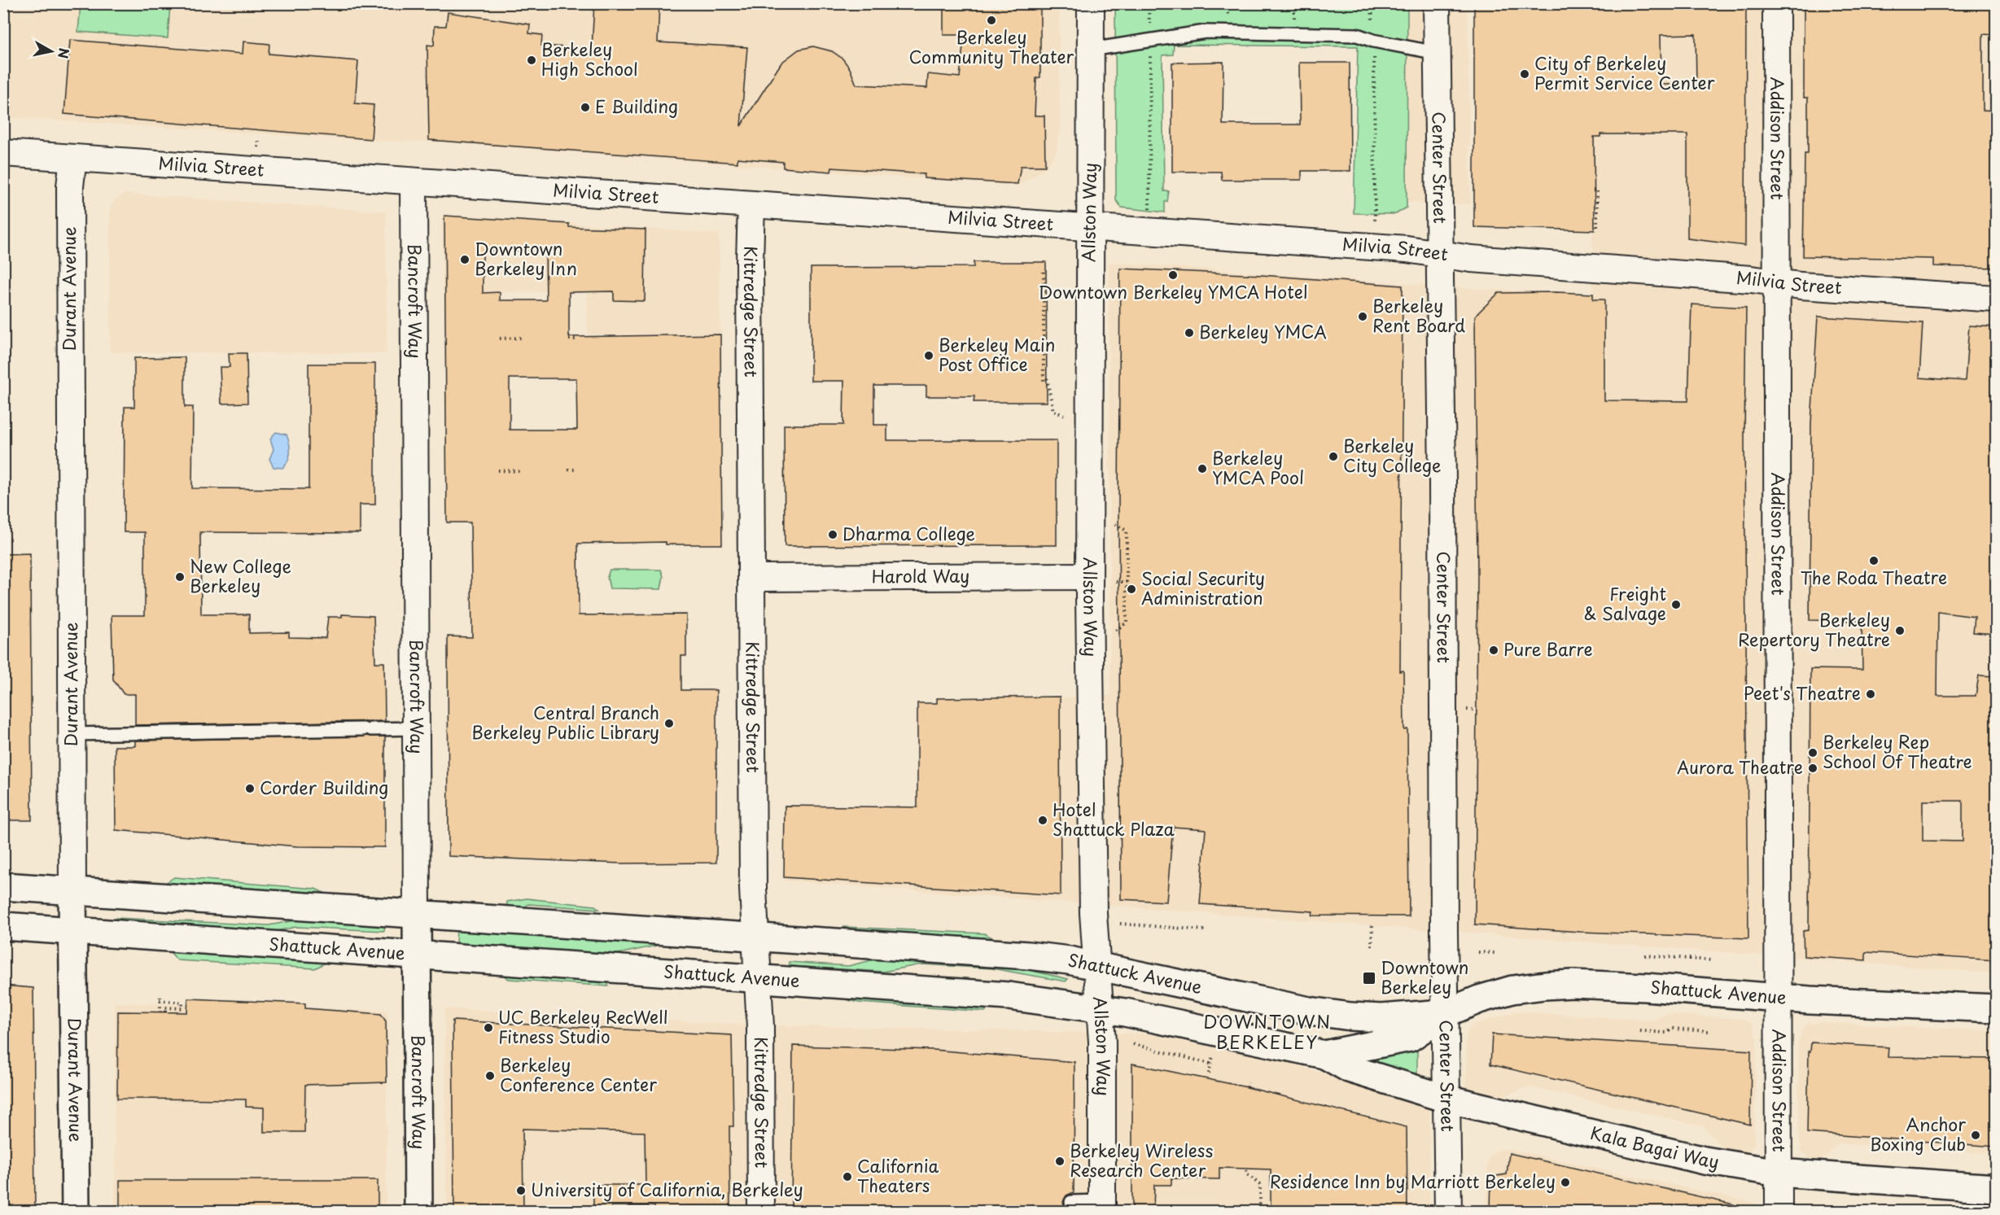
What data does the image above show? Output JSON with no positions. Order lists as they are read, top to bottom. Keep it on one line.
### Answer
{"streets":{"main road":["Durant Avenue","Bancroft Way","Shattuck Avenue","Kala Bagai Way"],"street":["Addison Street","Milvia Street","Center Street","Allston Way","Kittredge Street","Harold Way"]},"crossings":[["Addison Street","Milvia Street"],["Addison Street","Shattuck Avenue"],["Addison Street","Kala Bagai Way"],["Milvia Street","Center Street"],["Milvia Street","Allston Way"],["Milvia Street","Durant Avenue"],["Milvia Street","Bancroft Way"],["Milvia Street","Kittredge Street"],["Center Street","Shattuck Avenue"],["Center Street","Kala Bagai Way"],["Allston Way","Harold Way"],["Allston Way","Shattuck Avenue"],["Durant Avenue","Shattuck Avenue"],["Bancroft Way","Shattuck Avenue"],["Kittredge Street","Harold Way"],["Kittredge Street","Shattuck Avenue"],["Shattuck Avenue","Kala Bagai Way"]],"districts":["DOWNTOWN BERKELEY"],"places":{"other":["Berkeley Community Theater","Berkeley High School","City of Berkeley Permit Service Center","E Building","Downtown Berkeley Inn","Downtown Berkeley YMCA Hotel","Berkeley Rent Board","Berkeley YMCA","Berkeley Main Post Office","Berkeley City College","Berkeley YMCA Pool","Dharma College","The Roda Theatre","New College Berkeley","Social Security Administration","Freight & Salvage","Berkeley Repertory Theatre","Pure Barre","Peet's Theatre","Central Branch Berkeley Public Library","Berkeley Rep School Of Theatre","Aurora Theatre","Corder Building","Hotel Shattuck Plaza","UC Berkeley RecWell Fitness Studio","Berkeley Conference Center","Anchor Boxing Club","Berkeley Wireless Research Center","California Theaters","Residence Inn by Marriott Berkeley","University of California, Berkeley"],"transit":["Downtown Berkeley"]},"north":"right"}
